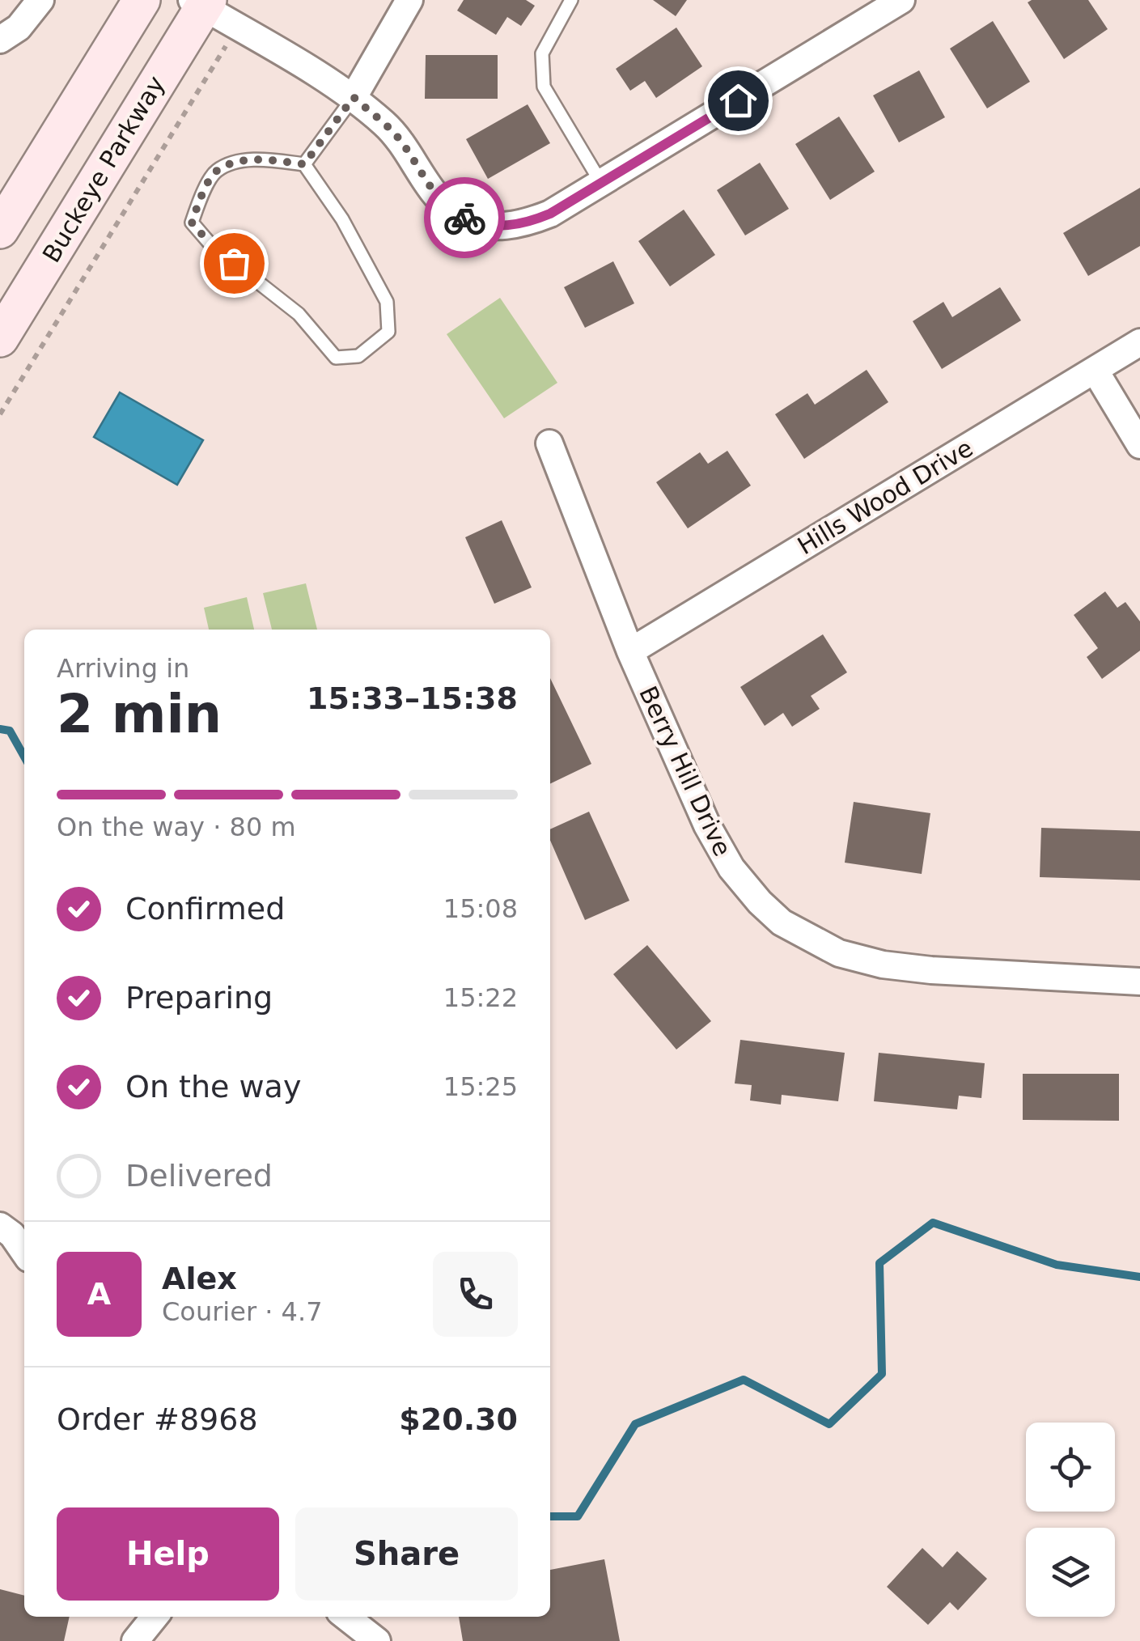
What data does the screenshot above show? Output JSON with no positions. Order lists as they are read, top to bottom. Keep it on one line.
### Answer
{"streets":{"street":["Buckeye Parkway","Hills Wood Drive","Berry Hill Drive"]},"crossings":[["Hills Wood Drive","Berry Hill Drive"]],"page":{"heading":["2 min","Arriving in","15:33–15:38"],"panel":["Alex","Courier · 4.7","Order #8968","$20.30"],"bar":"On the way · 80 m","list":[["Confirmed","15:08"],["Preparing","15:22"],["On the way","15:25"],"Delivered"],"round":"A","buttons":["Help","Share"]}}
